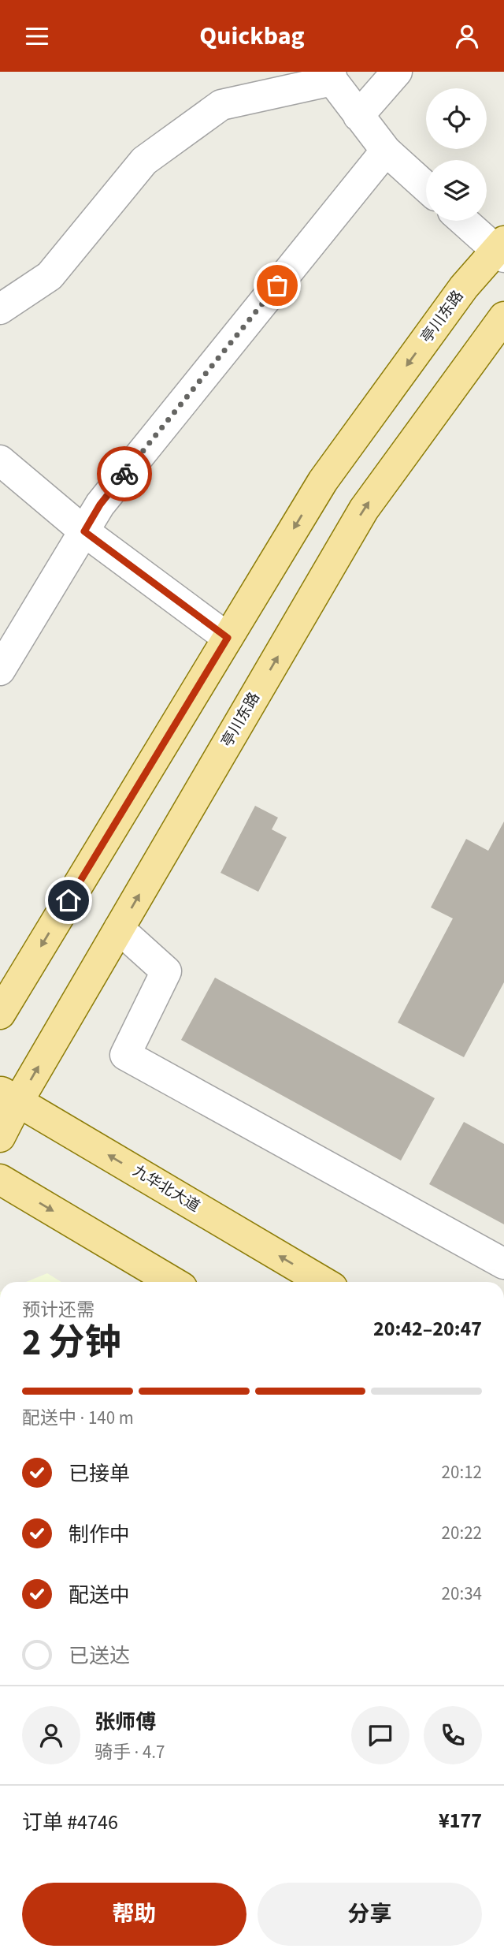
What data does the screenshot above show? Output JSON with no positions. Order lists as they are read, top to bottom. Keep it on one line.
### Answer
{"streets":{"main road":["亭川东路","九华北大道"]},"crossings":[["亭川东路","九华北大道"]],"page":{"header":"Quickbag","heading":["2 分钟","预计还需","20:42–20:47"],"panel":["张师傅","骑手 · 4.7","订单 #4746","¥177"],"bar":"配送中 · 140 m","list":[["已接单","20:12"],["制作中","20:22"],["配送中","20:34"],"已送达"],"buttons":["帮助","分享"]}}
